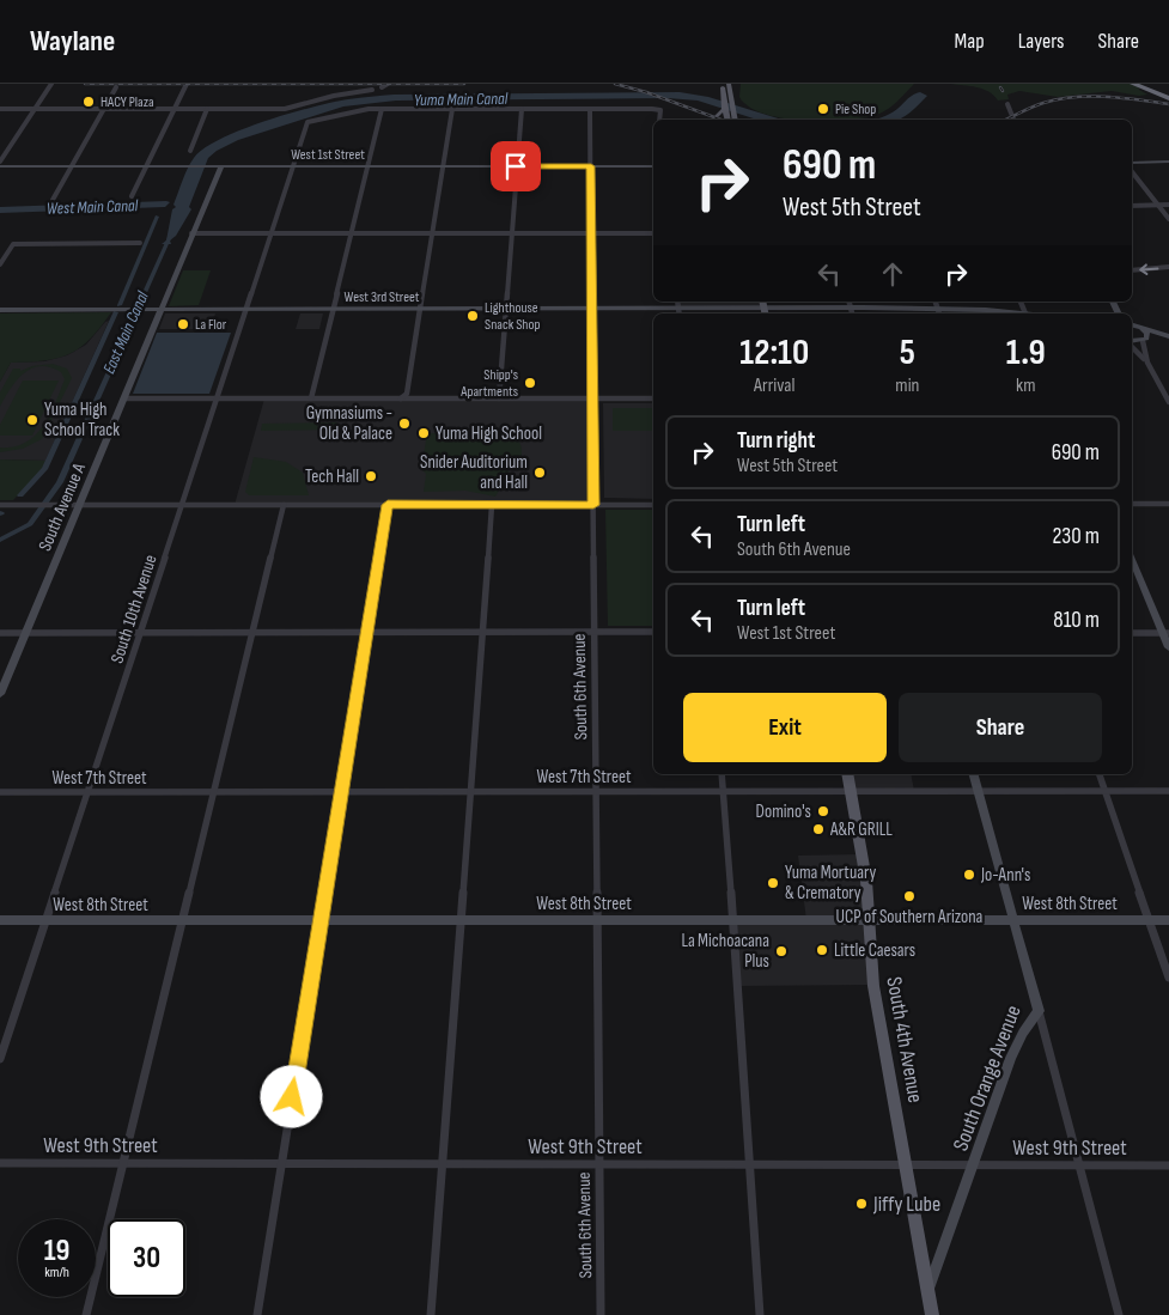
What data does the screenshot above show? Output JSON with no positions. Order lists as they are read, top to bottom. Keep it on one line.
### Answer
{"streets":{"main road":["West 1st Street","West 3rd Street","South Avenue A","West 8th Street","South 4th Avenue","South Orange Avenue"],"street":["South 10th Avenue","South 6th Avenue","West 7th Street","West 9th Street"]},"crossings":[["West 1st Street","South Avenue A"],["West 1st Street","South 10th Avenue"],["West 1st Street","South 6th Avenue"],["West 3rd Street","South Avenue A"],["West 3rd Street","South 10th Avenue"],["West 3rd Street","South 6th Avenue"],["South 10th Avenue","West 7th Street"],["South 10th Avenue","West 8th Street"],["South 6th Avenue","West 7th Street"],["South 6th Avenue","West 8th Street"],["South 6th Avenue","West 9th Street"],["West 7th Street","South 4th Avenue"],["West 7th Street","South Orange Avenue"],["West 8th Street","South 4th Avenue"],["West 8th Street","South Orange Avenue"],["South 4th Avenue","South Orange Avenue"],["South 4th Avenue","West 9th Street"],["South Orange Avenue","West 9th Street"]],"water":["Yuma Main Canal","West Main Canal","East Main Canal"],"places":["HACY Plaza","Pie Shop","Lighthouse Snack Shop","La Flor","Shipp's Apartments","Yuma High School Track","Gymnasiums - Old & Palace","Yuma High School","Snider Auditorium and Hall","Tech Hall","Domino's","A&R GRILL","Jo-Ann's","Yuma Mortuary & Crematory","UCP of Southern Arizona","Little Caesars","La Michoacana Plus","Jiffy Lube"],"page":{"header":"Waylane","nav":["Map","Layers","Share"],"turn":["690 m","West 5th Street"],"eta":["12:10","Arrival","5","min","1.9","km"],"list":[{"name":"Turn right","note":"West 5th Street","value":"690 m"},{"name":"Turn left","note":"South 6th Avenue","value":"230 m"},{"name":"Turn left","note":"West 1st Street","value":"810 m"}],"buttons":["Exit","Share"],"speed":"19 km/h","limit":"30"}}
